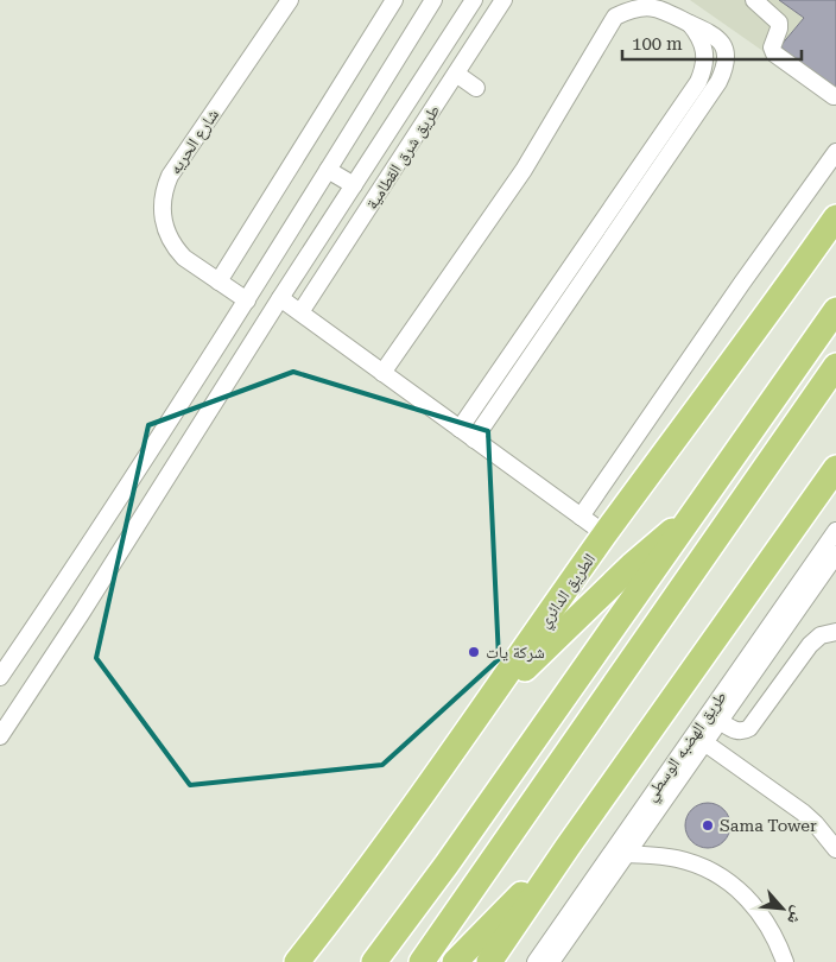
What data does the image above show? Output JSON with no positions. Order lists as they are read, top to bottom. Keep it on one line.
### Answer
{"streets":{"highway":["الطريق الدائري"],"street":["شارع الحريه","طريق شرق القطامية","طريق الهضبه الوسطي"]},"places":["شركة يات","Sama Tower"],"scale_bar":"100 m","north":"bottom right"}
